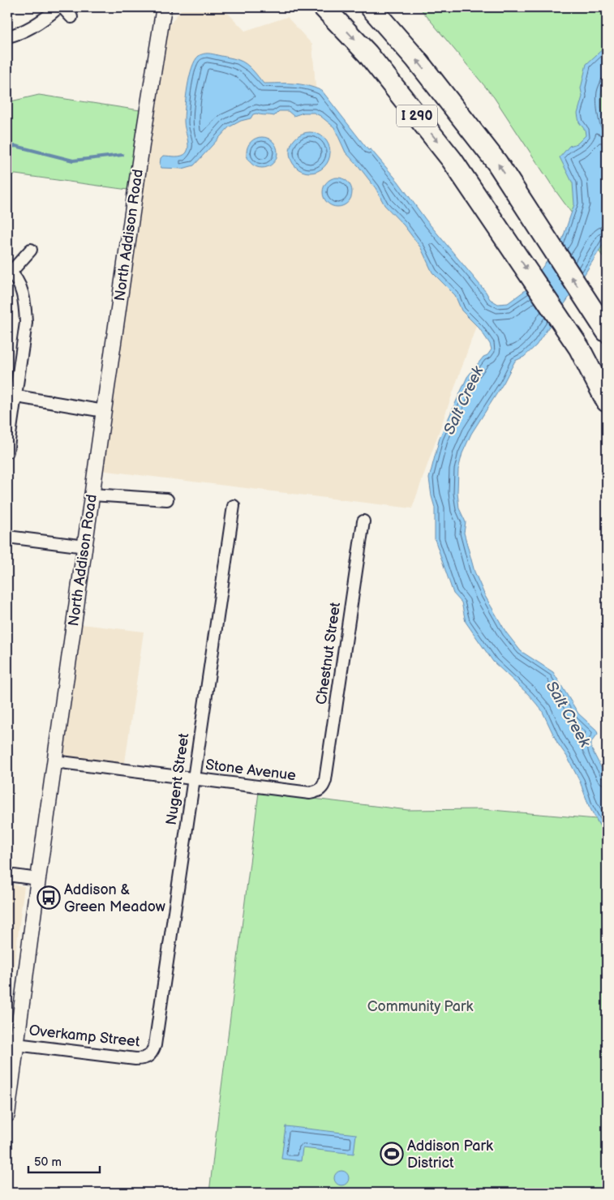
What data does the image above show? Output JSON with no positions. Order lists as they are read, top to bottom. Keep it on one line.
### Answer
{"streets":{"highway":["I 290"],"street":["North Addison Road","Chestnut Street","Stone Avenue","Nugent Street","Overkamp Street"]},"crossings":[["North Addison Road","Stone Avenue"],["North Addison Road","Overkamp Street"],["Chestnut Street","Stone Avenue"],["Stone Avenue","Nugent Street"],["Nugent Street","Overkamp Street"]],"water":["Salt Creek"],"parks":["Community Park"],"places":{"bus stop":["Addison & Green Meadow"],"sports":["Addison Park District"]},"scale_bar":"50 m"}
